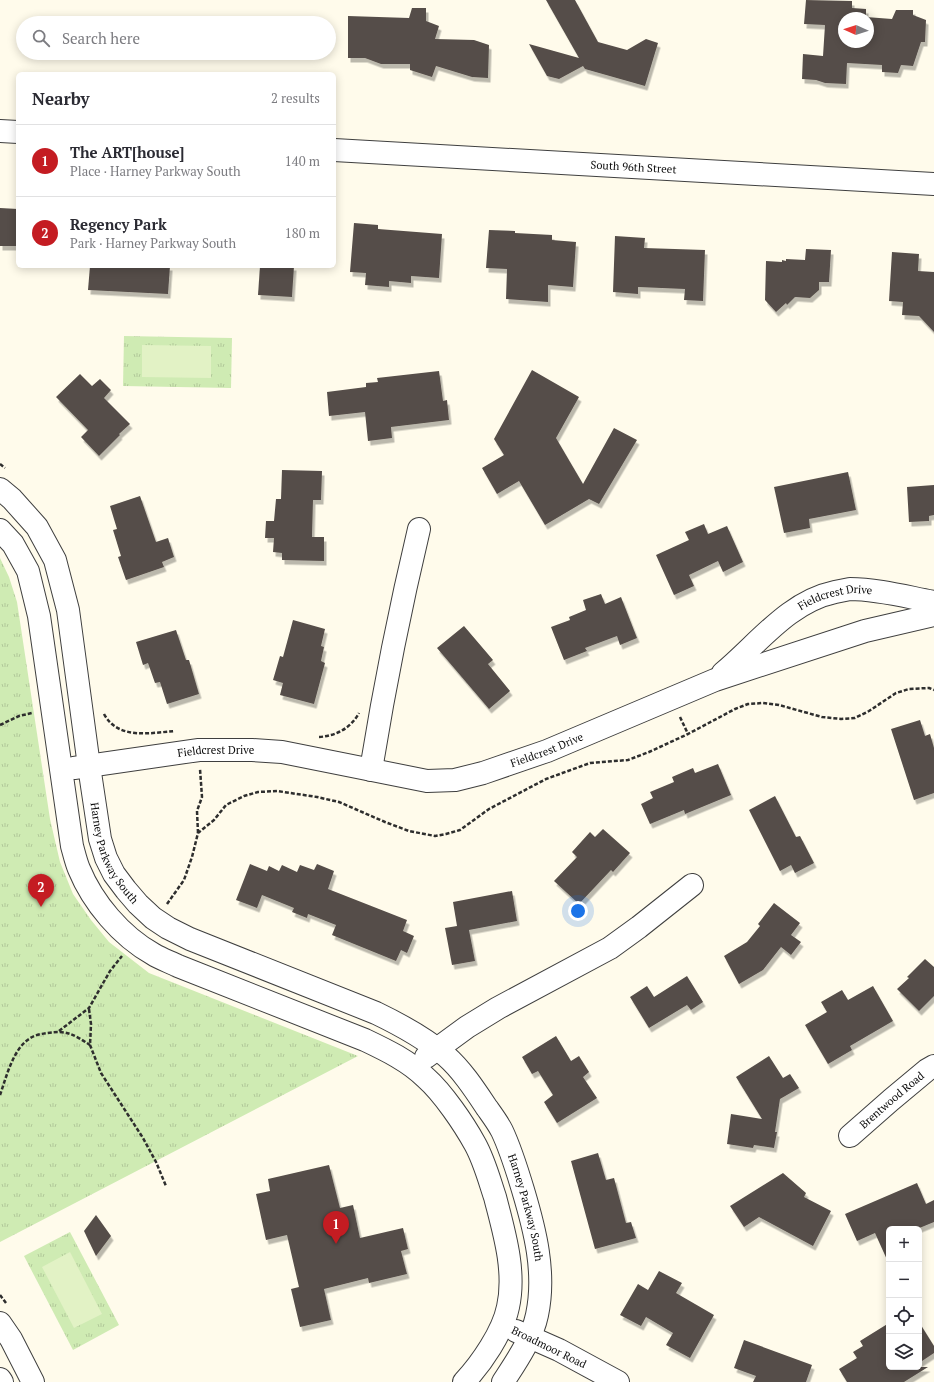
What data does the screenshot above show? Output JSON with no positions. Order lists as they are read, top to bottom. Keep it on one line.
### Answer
{"streets":{"street":["South 96th Street","Fieldcrest Drive","Harney Parkway South","Brentwood Road","Broadmoor Road"]},"crossings":[["Fieldcrest Drive","Harney Parkway South"],["Harney Parkway South","Broadmoor Road"]],"north":"left","page":{"search":"Search here","heading":["Nearby","2 results"],"list":[{"mark":"1","name":"The ART[house]","note":"Place · Harney Parkway South","value":"140 m"},{"mark":"2","name":"Regency Park","note":"Park · Harney Parkway South","value":"180 m"}],"pins":["2","1"],"map_buttons":["+","−"]}}
